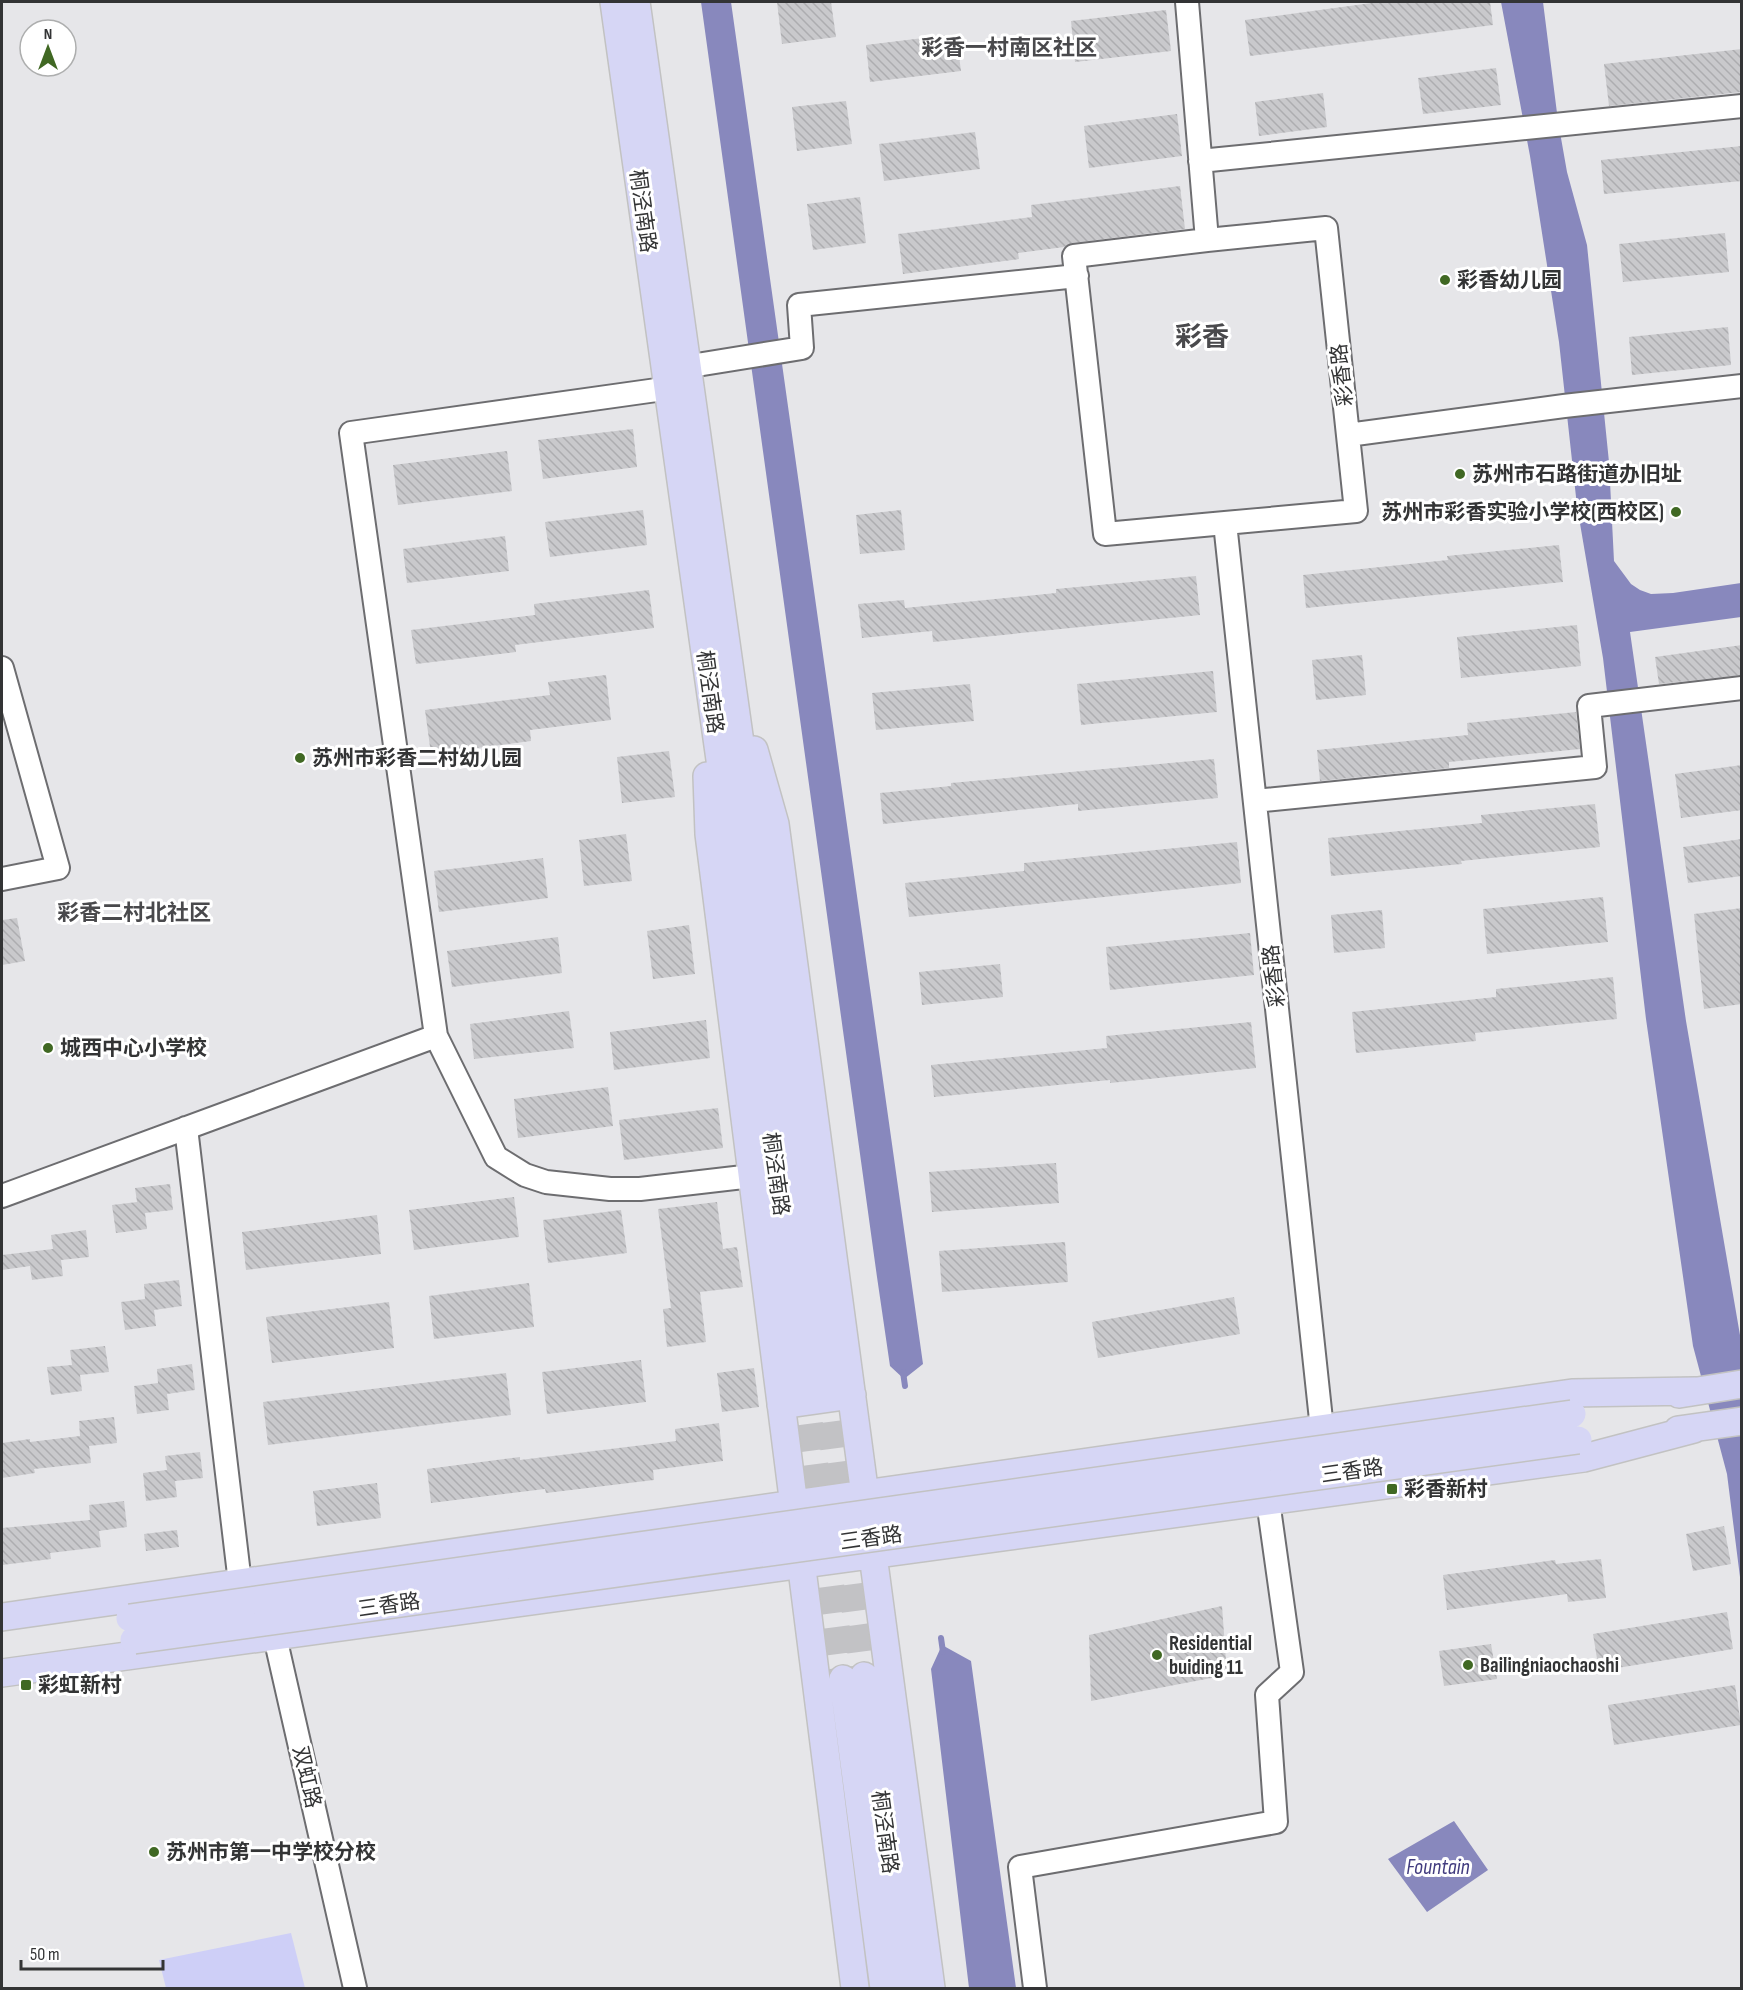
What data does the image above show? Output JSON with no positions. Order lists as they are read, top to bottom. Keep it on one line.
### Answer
{"streets":{"main road":["桐泾南路","三香路"],"street":["彩香路","双虹路"]},"districts":["彩香一村南区社区","彩香","彩香二村北社区"],"water":["Fountain"],"places":{"other":["彩香幼儿园","苏州市石路街道办旧址","苏州市彩香实验小学校(西校区)","苏州市彩香二村幼儿园","城西中心小学校","Residential buiding 11","Bailingniaochaoshi","苏州市第一中学校分校"],"transit":["彩香新村","彩虹新村"]},"scale_bar":"50 m","north":"top"}
